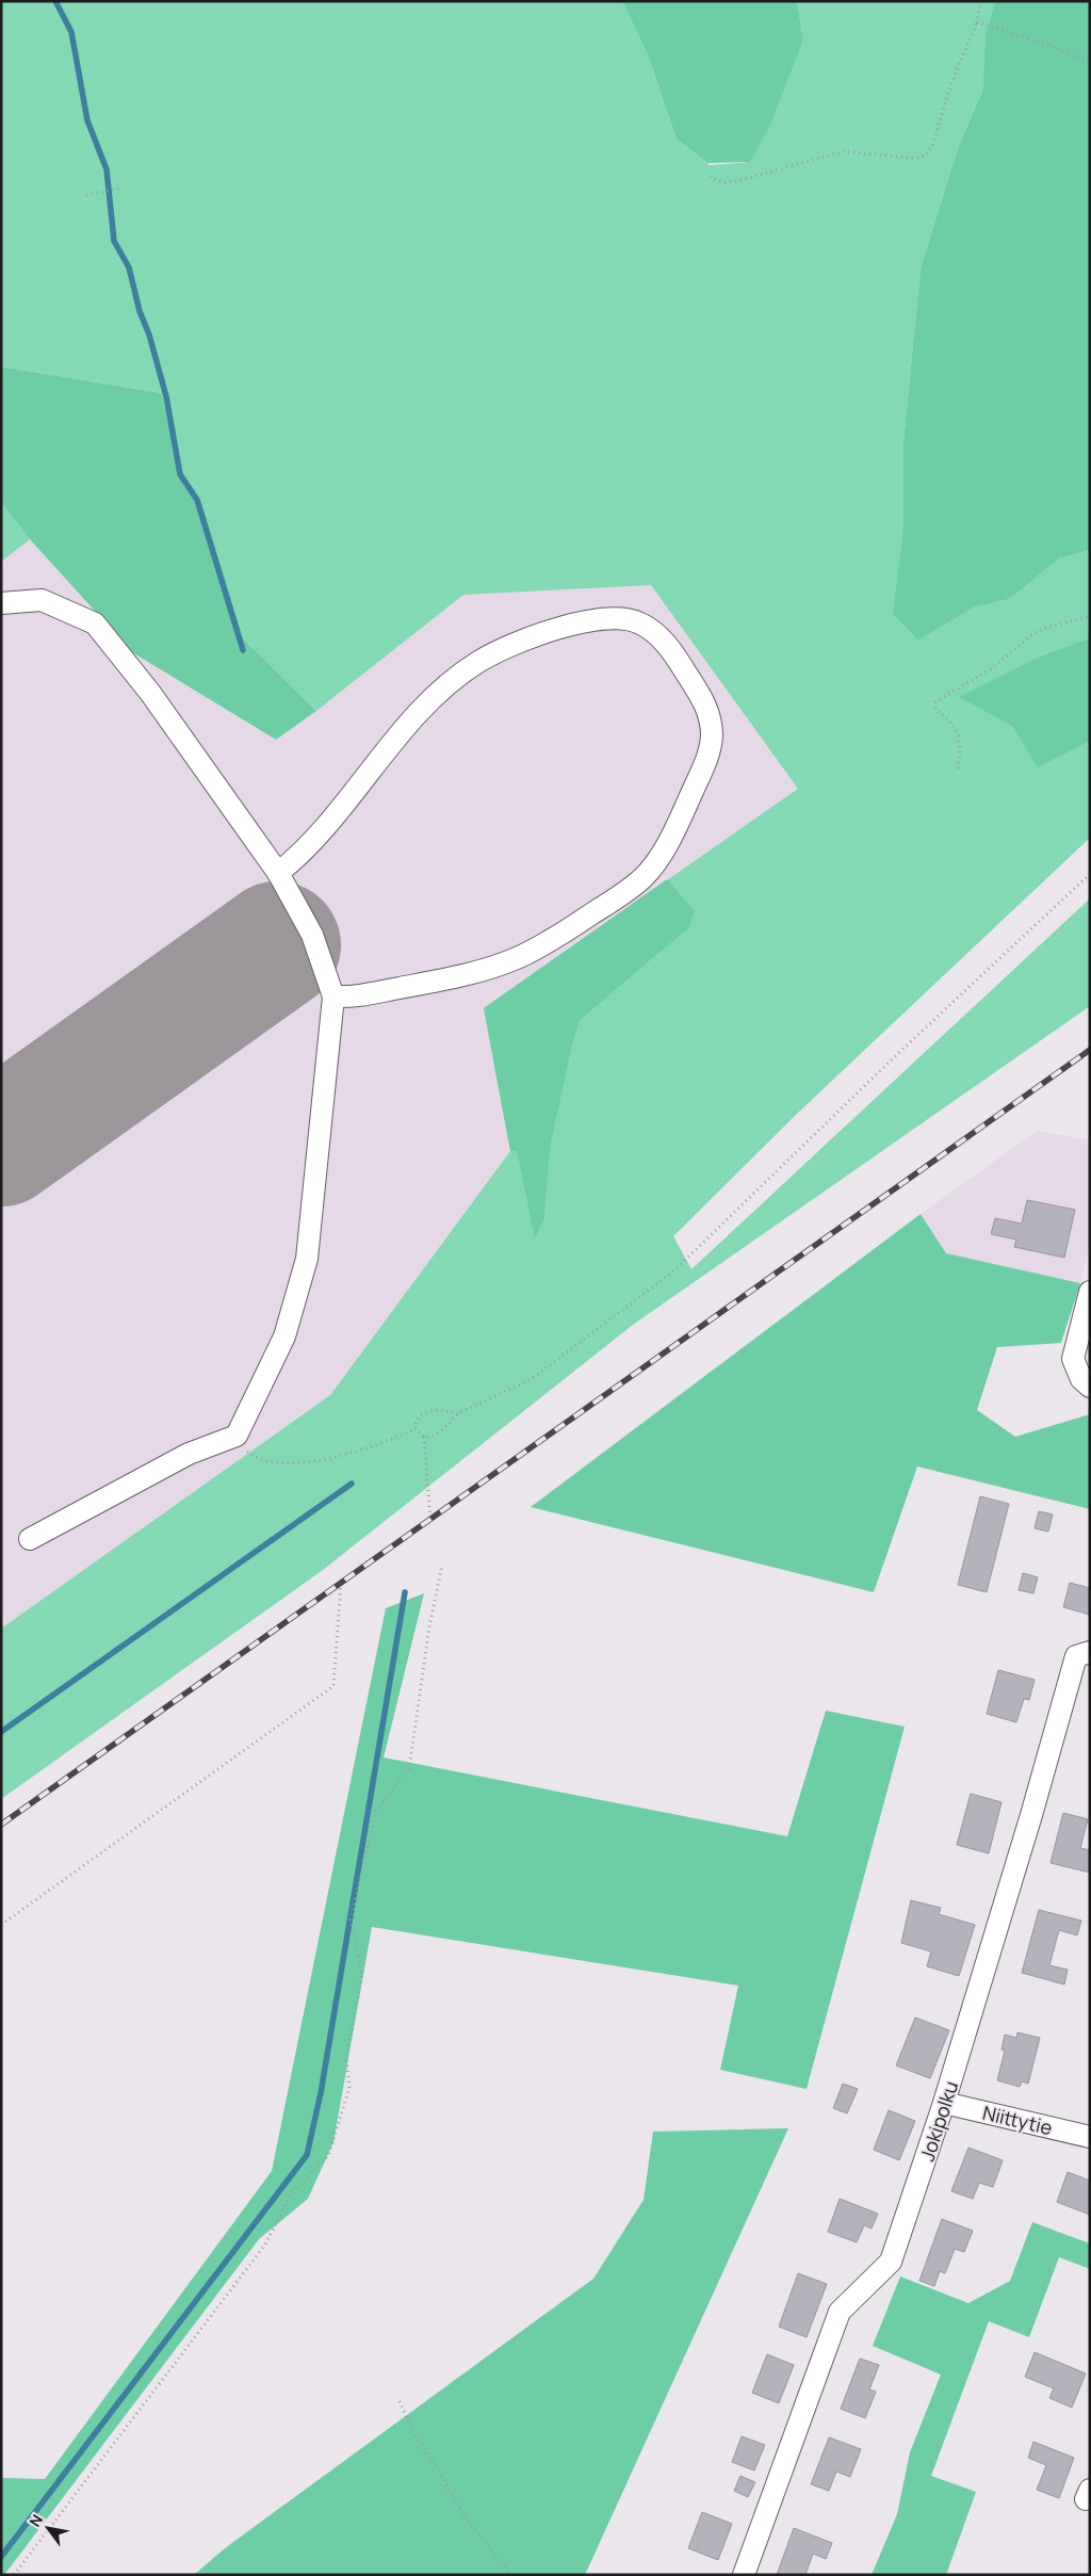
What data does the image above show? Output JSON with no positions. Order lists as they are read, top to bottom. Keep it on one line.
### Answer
{"streets":{"street":["Niittytie","Jokipolku"]},"crossings":[["Niittytie","Jokipolku"]],"north":"top left"}
